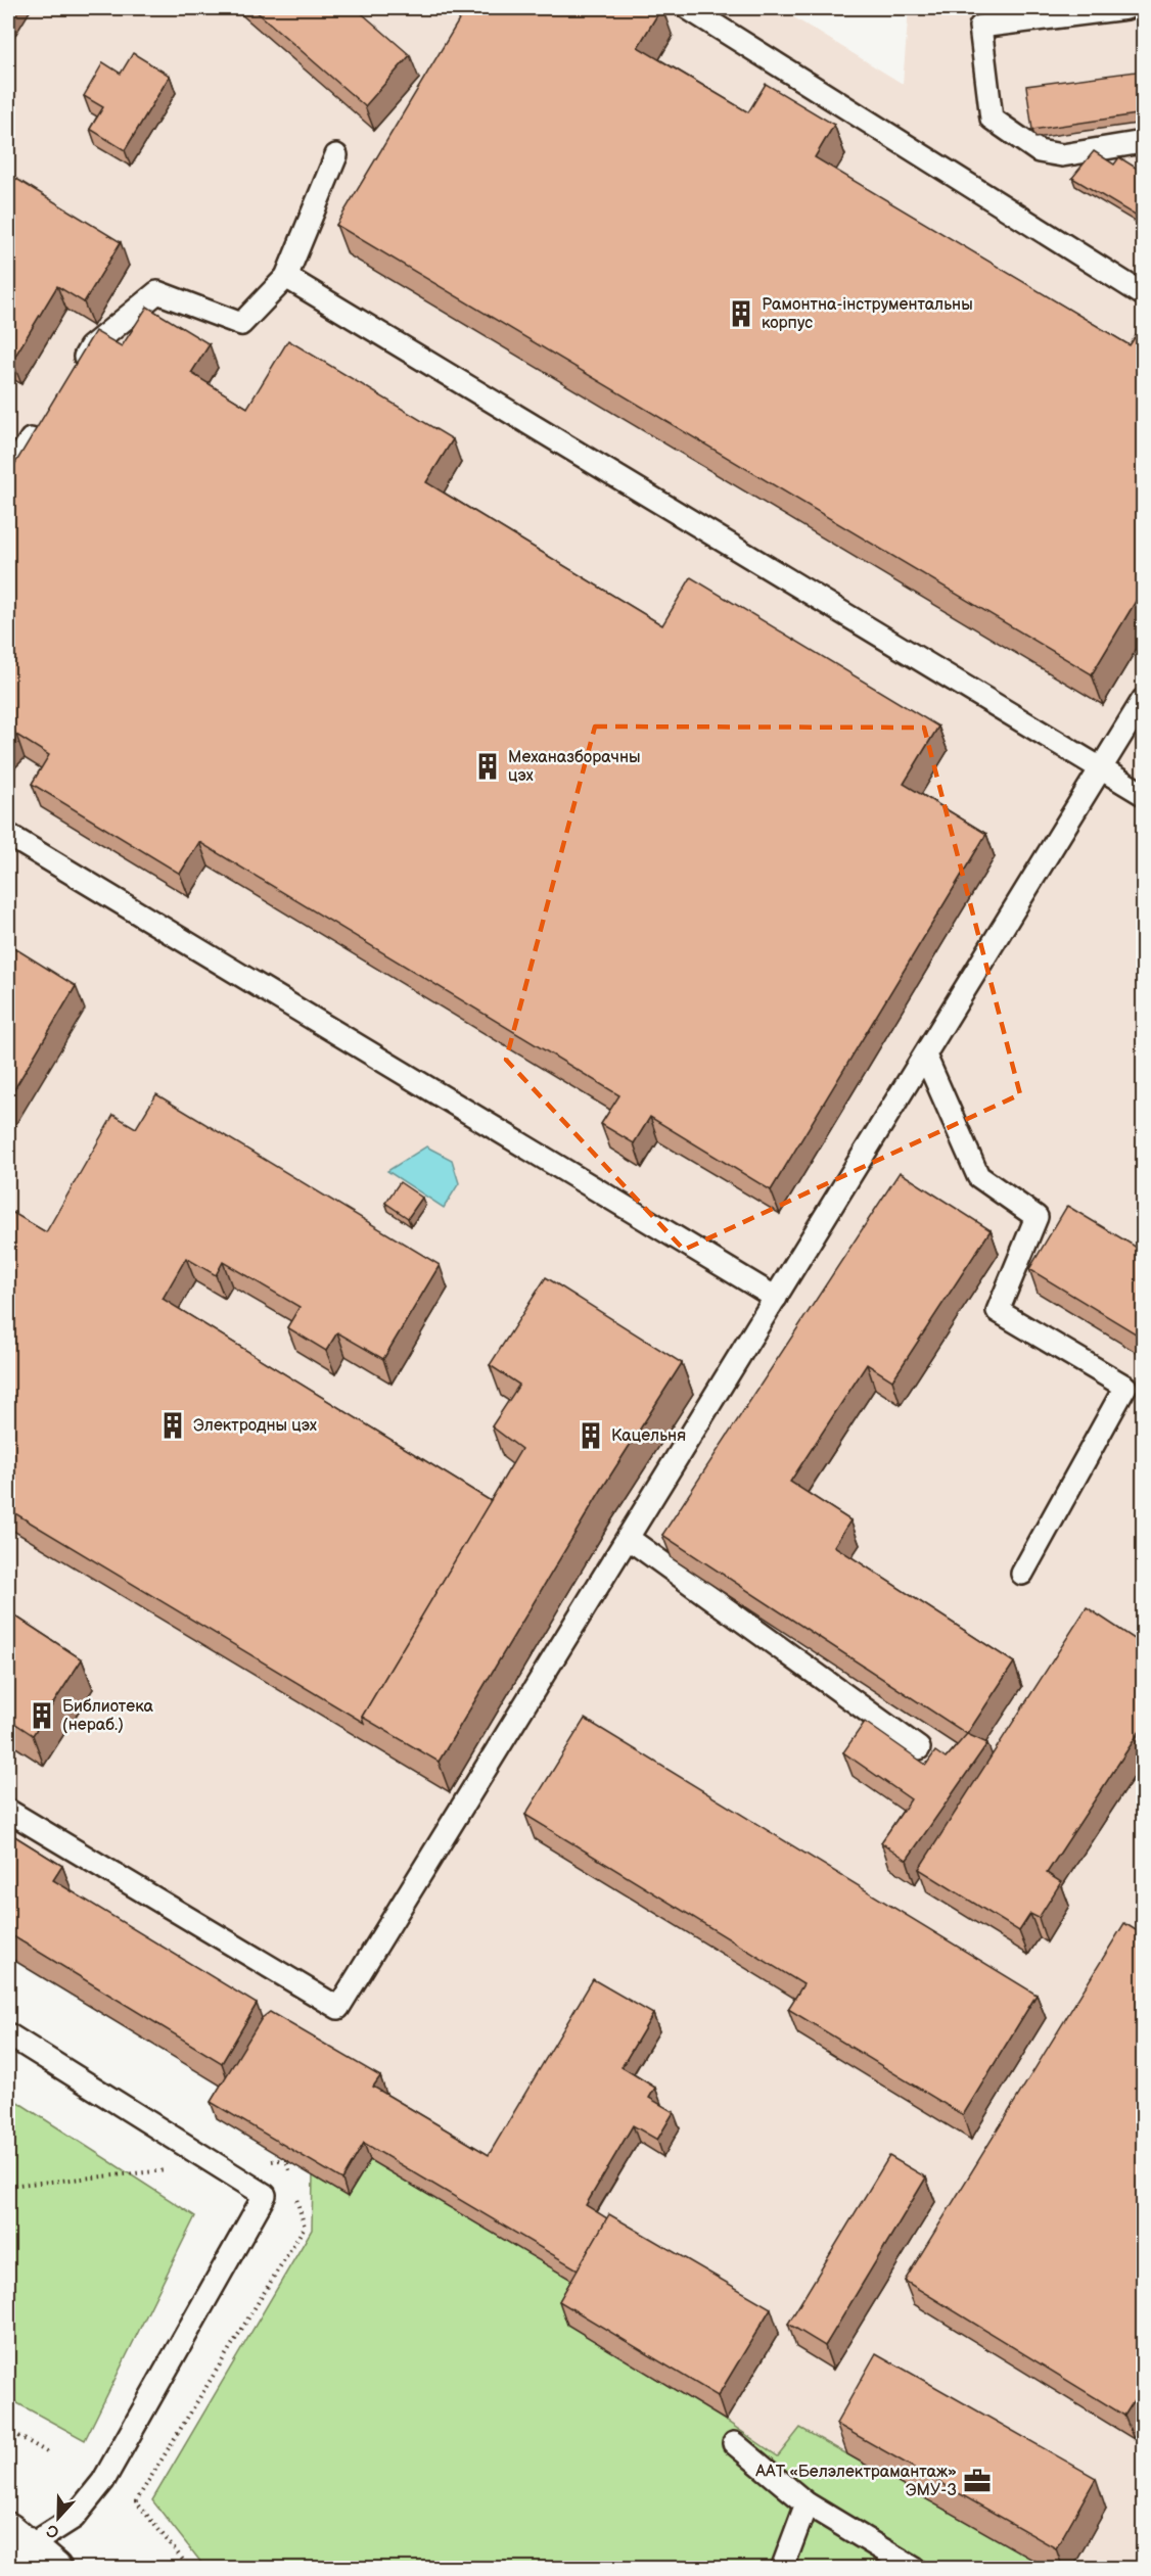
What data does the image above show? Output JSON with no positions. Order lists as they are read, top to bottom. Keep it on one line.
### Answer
{"places":{"building":["Рамонтна-інструментальны корпус","Механазборачны цэх","Электродны цэх","Кацельня","Библиотека (нераб.)"],"office":["ААТ «Белэлектрамантаж» ЭМУ-3"]},"north":"bottom"}
